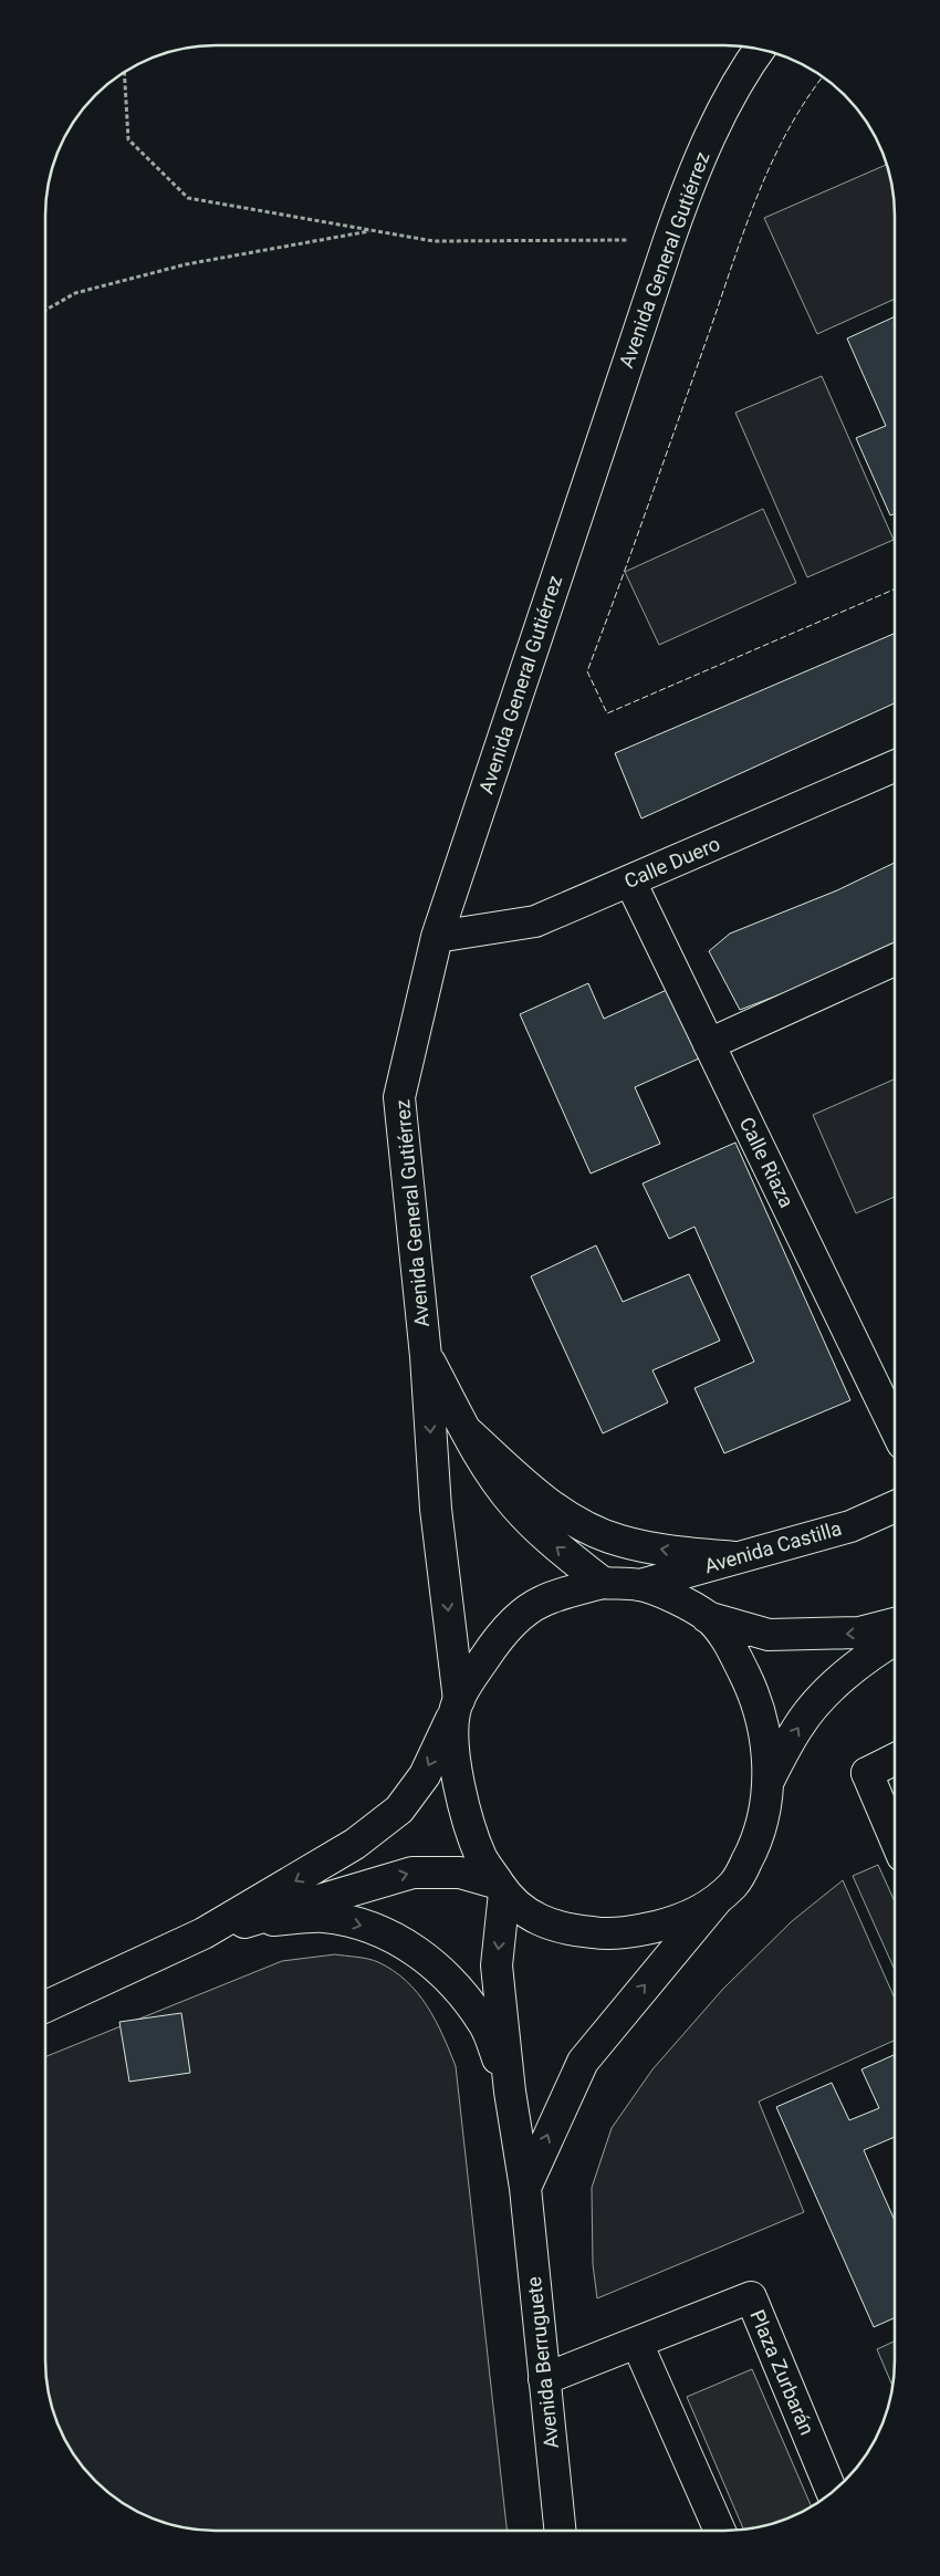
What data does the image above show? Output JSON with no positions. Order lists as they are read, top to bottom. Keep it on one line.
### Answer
{"streets":{"street":["Avenida General Gutiérrez","Calle Duero","Calle Riaza","Avenida Castilla","Avenida Berruguete","Plaza Zurbarán"]},"crossings":[["Avenida General Gutiérrez","Calle Duero"],["Avenida General Gutiérrez","Avenida Castilla"],["Avenida General Gutiérrez","Avenida Berruguete"],["Calle Duero","Calle Riaza"],["Avenida Berruguete","Plaza Zurbarán"]]}
